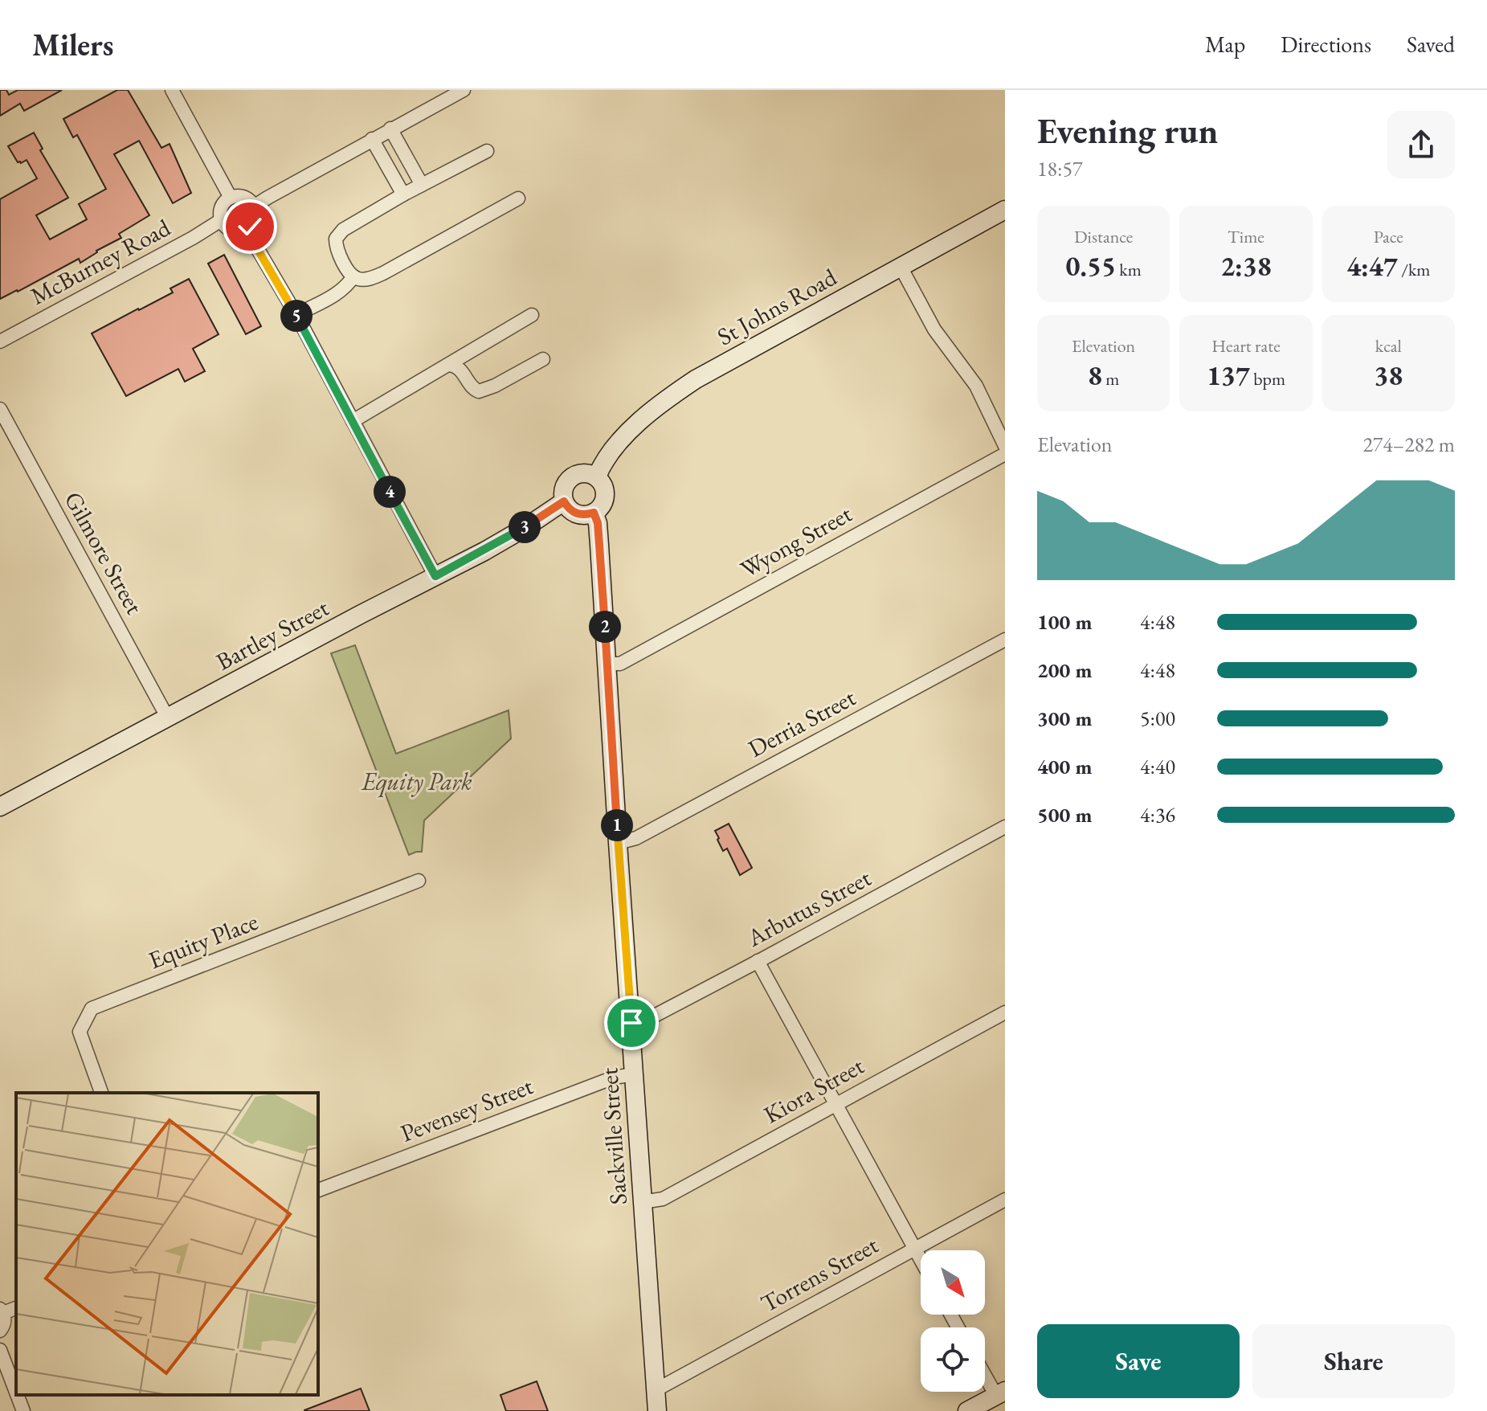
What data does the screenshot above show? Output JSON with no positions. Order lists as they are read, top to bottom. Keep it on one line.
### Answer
{"streets":{"main road":["St Johns Road","Bartley Street","Sackville Street"],"street":["McBurney Road","Wyong Street","Gilmore Street","Derria Street","Arbutus Street","Equity Place","Kiora Street","Pevensey Street","Torrens Street"]},"crossings":[["St Johns Road","Bartley Street"],["St Johns Road","Sackville Street"],["Wyong Street","Sackville Street"],["Gilmore Street","Bartley Street"],["Bartley Street","Sackville Street"],["Derria Street","Sackville Street"],["Arbutus Street","Sackville Street"],["Kiora Street","Sackville Street"],["Pevensey Street","Sackville Street"],["Sackville Street","Torrens Street"]],"parks":["Equity Park"],"north":"bottom right","page":{"header":"Milers","nav":["Map","Directions","Saved"],"heading":["Evening run","18:57"],"stats":[["Distance","0.55 km"],["Time","2:38"],["Pace","4:47 /km"],["Elevation","8 m"],["Heart rate","137 bpm"],["kcal","38"]],"pins":["5","4","3","2","1"],"chart":["Elevation","274–282 m"],"list":[{"name":"100 m","note":"4:48"},{"name":"200 m","note":"4:48"},{"name":"300 m","note":"5:00"},{"name":"400 m","note":"4:40"},{"name":"500 m","note":"4:36"}],"buttons":["Save","Share"]}}
